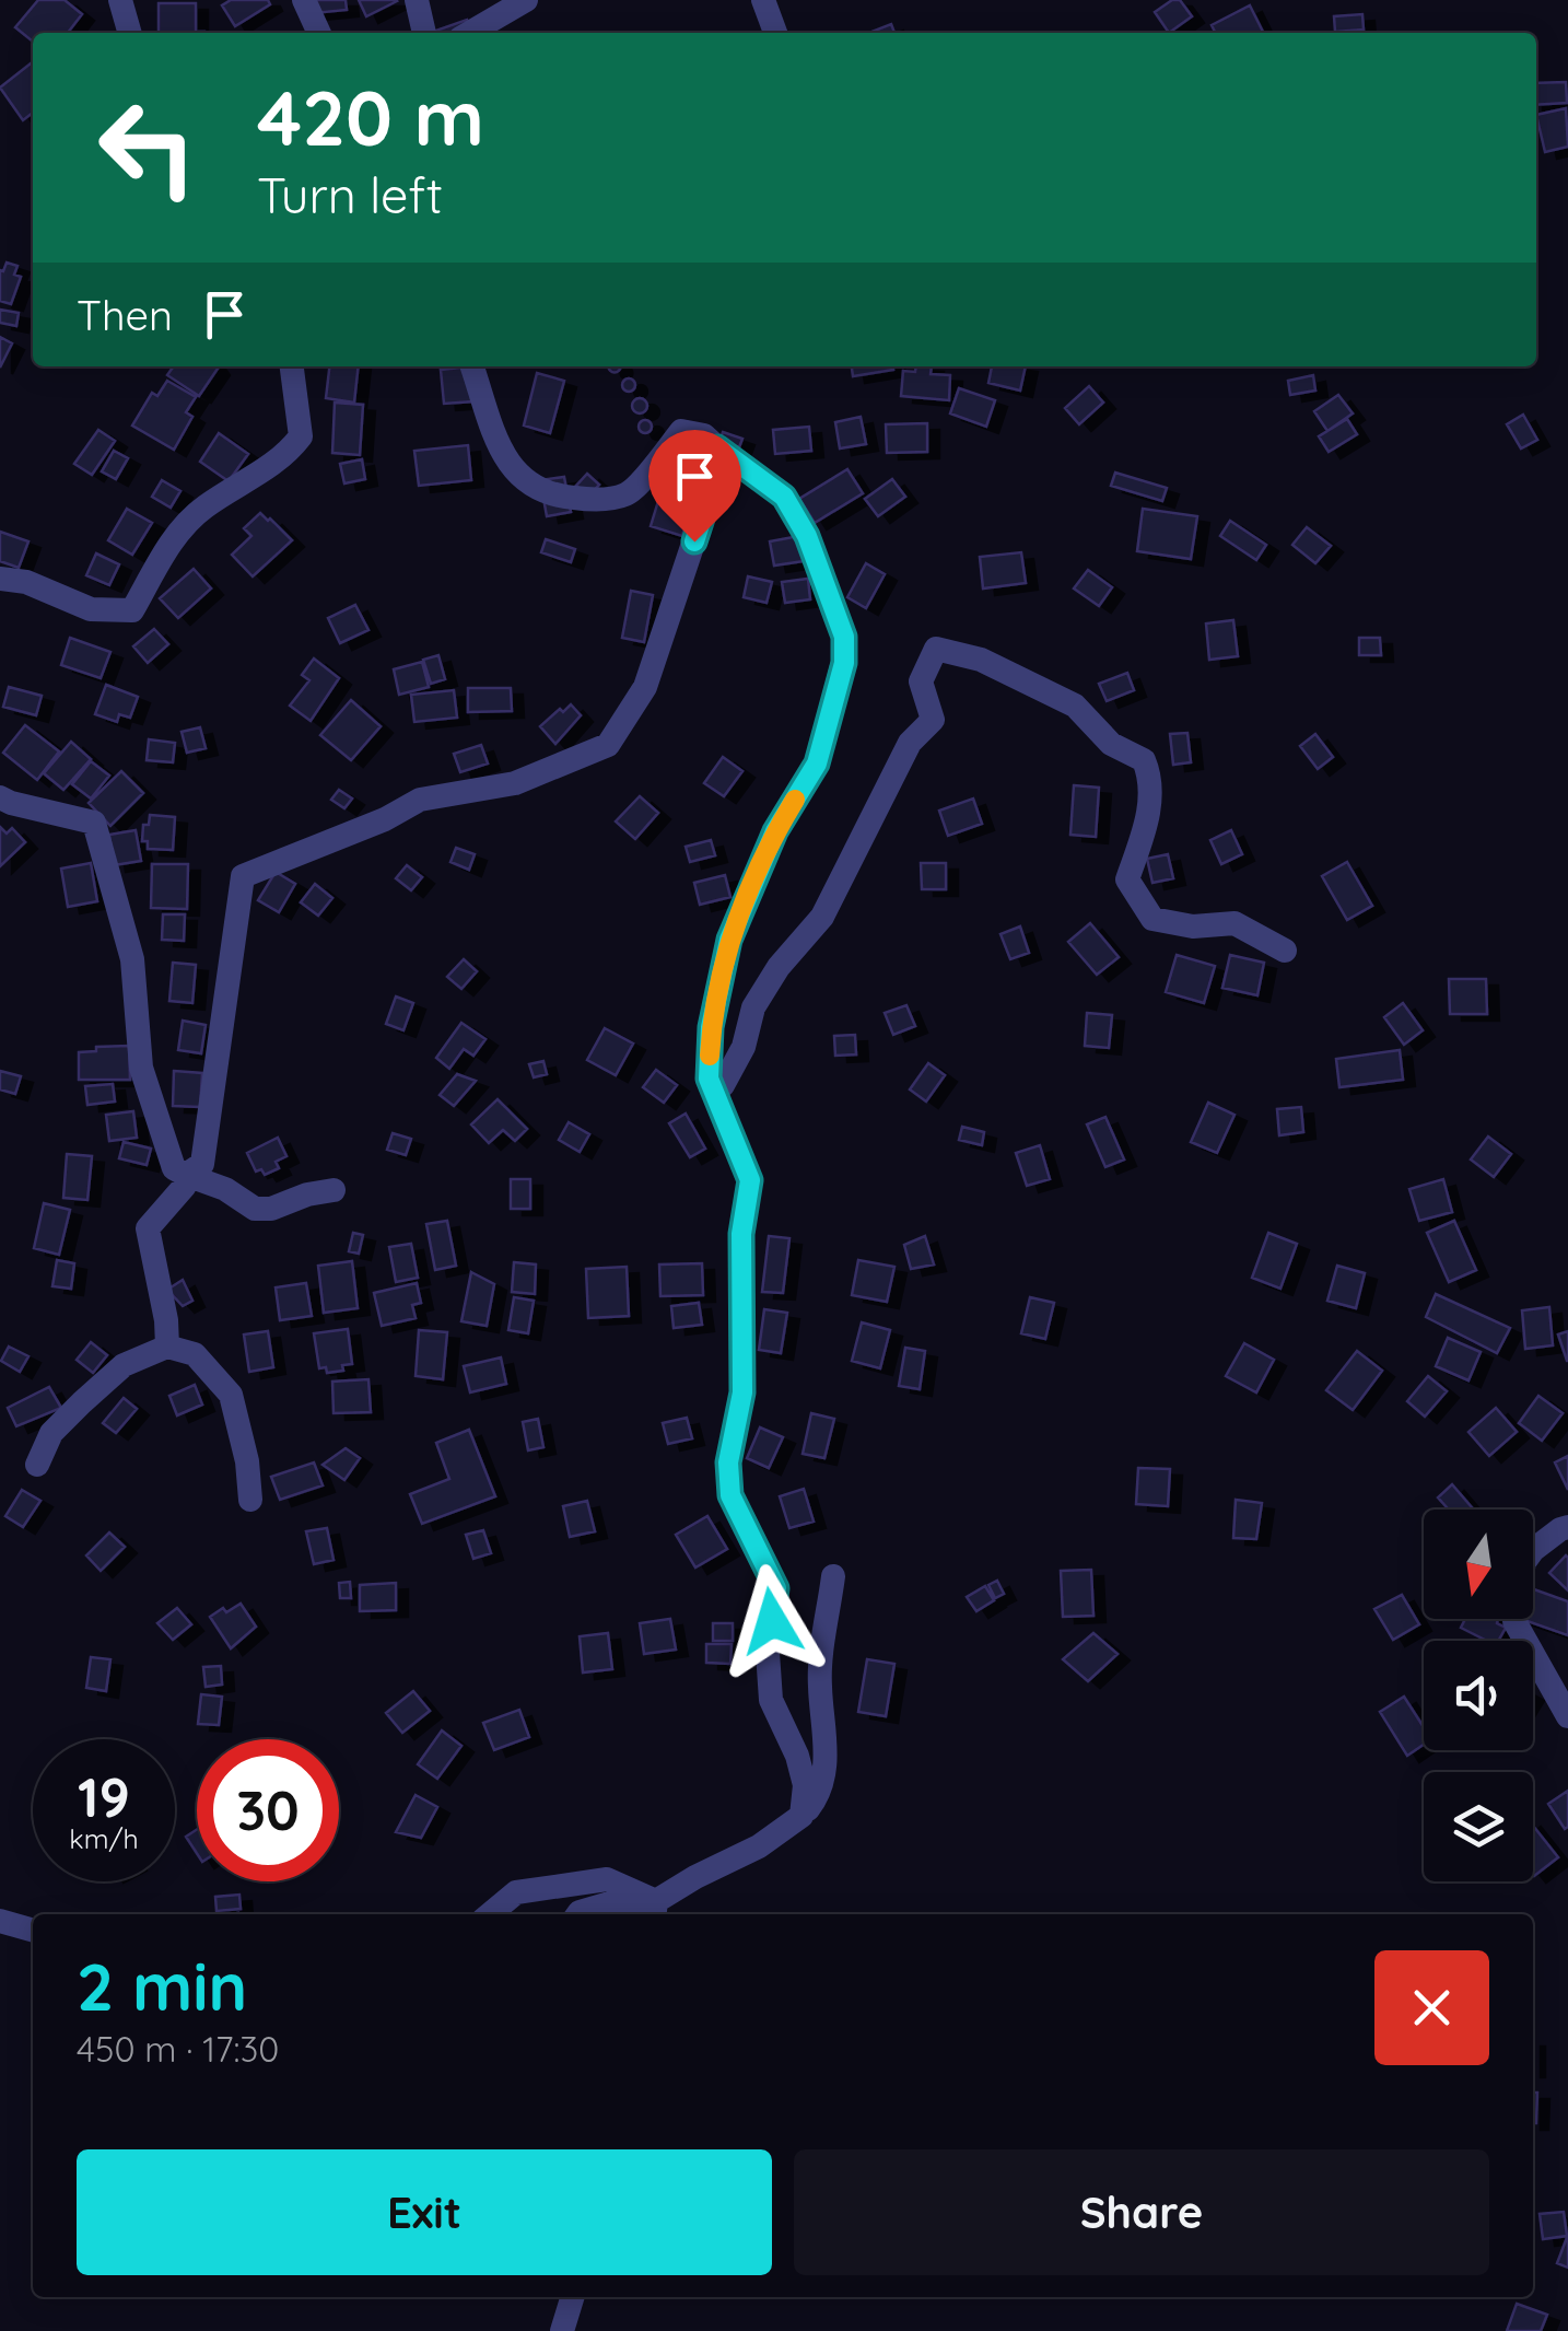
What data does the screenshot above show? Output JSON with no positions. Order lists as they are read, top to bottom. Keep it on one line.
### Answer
{"north":"bottom","page":{"turn":["420 m","Turn left"],"then":"Then","speed":"19 km/h","limit":"30","heading":["2 min","450 m · 17:30"],"buttons":["Exit","Share"]}}
